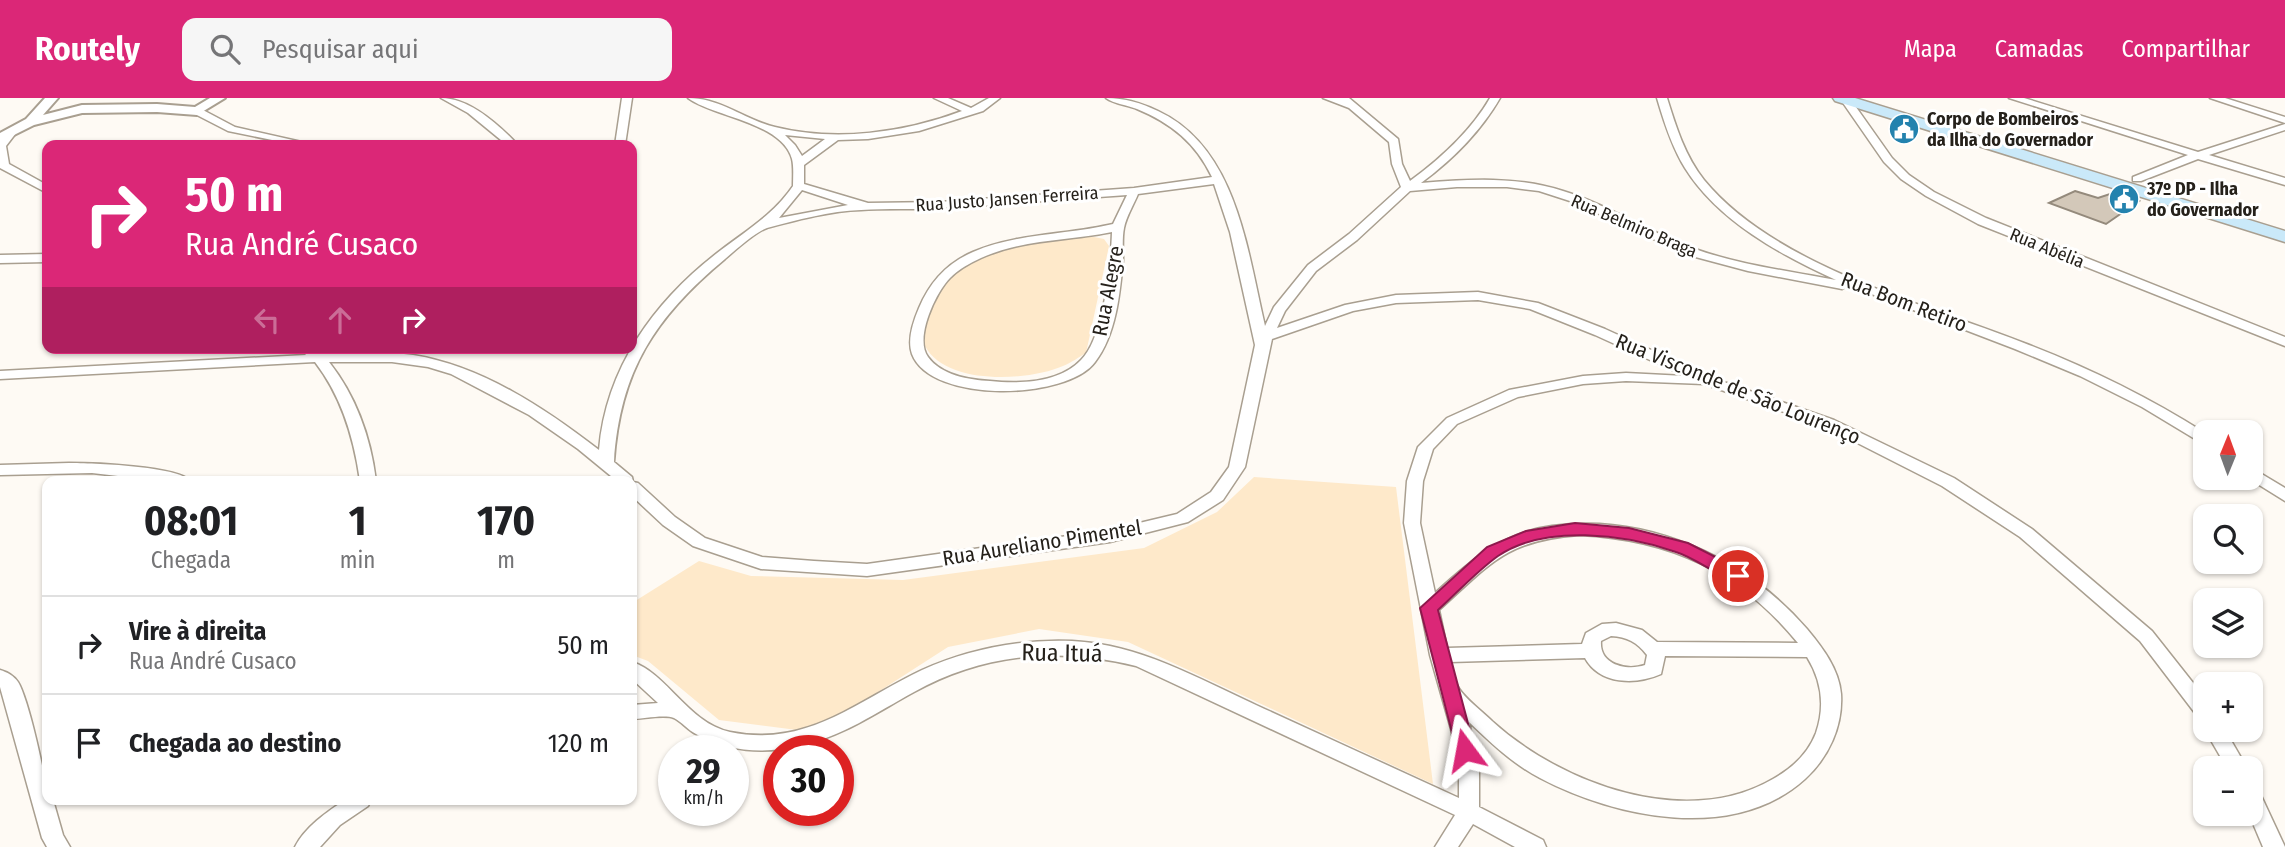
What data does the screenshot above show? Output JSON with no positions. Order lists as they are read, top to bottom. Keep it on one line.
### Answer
{"streets":{"street":["Rua Justo Jansen Ferreira","Rua Belmiro Braga","Rua Abélia","Rua Alegre","Rua Bom Retiro","Rua Visconde de São Lourenço","Rua Aureliano Pimentel","Rua Ituá"]},"crossings":[["Rua Justo Jansen Ferreira","Rua Alegre"],["Rua Belmiro Braga","Rua Bom Retiro"],["Rua Belmiro Braga","Rua Aureliano Pimentel"],["Rua Visconde de São Lourenço","Rua Aureliano Pimentel"]],"places":{"public building":["Corpo de Bombeiros da Ilha do Governador","37º DP - Ilha do Governador"]},"north":"top","page":{"header":"Routely","search":"Pesquisar aqui","nav":["Mapa","Camadas","Compartilhar"],"turn":["50 m","Rua André Cusaco"],"map_buttons":["+","−"],"eta":["08:01","Chegada","1","min","170","m"],"list":[{"name":"Vire à direita","note":"Rua André Cusaco","value":"50 m"},{"name":"Chegada ao destino","value":"120 m"}],"speed":"29 km/h","limit":"30"}}
